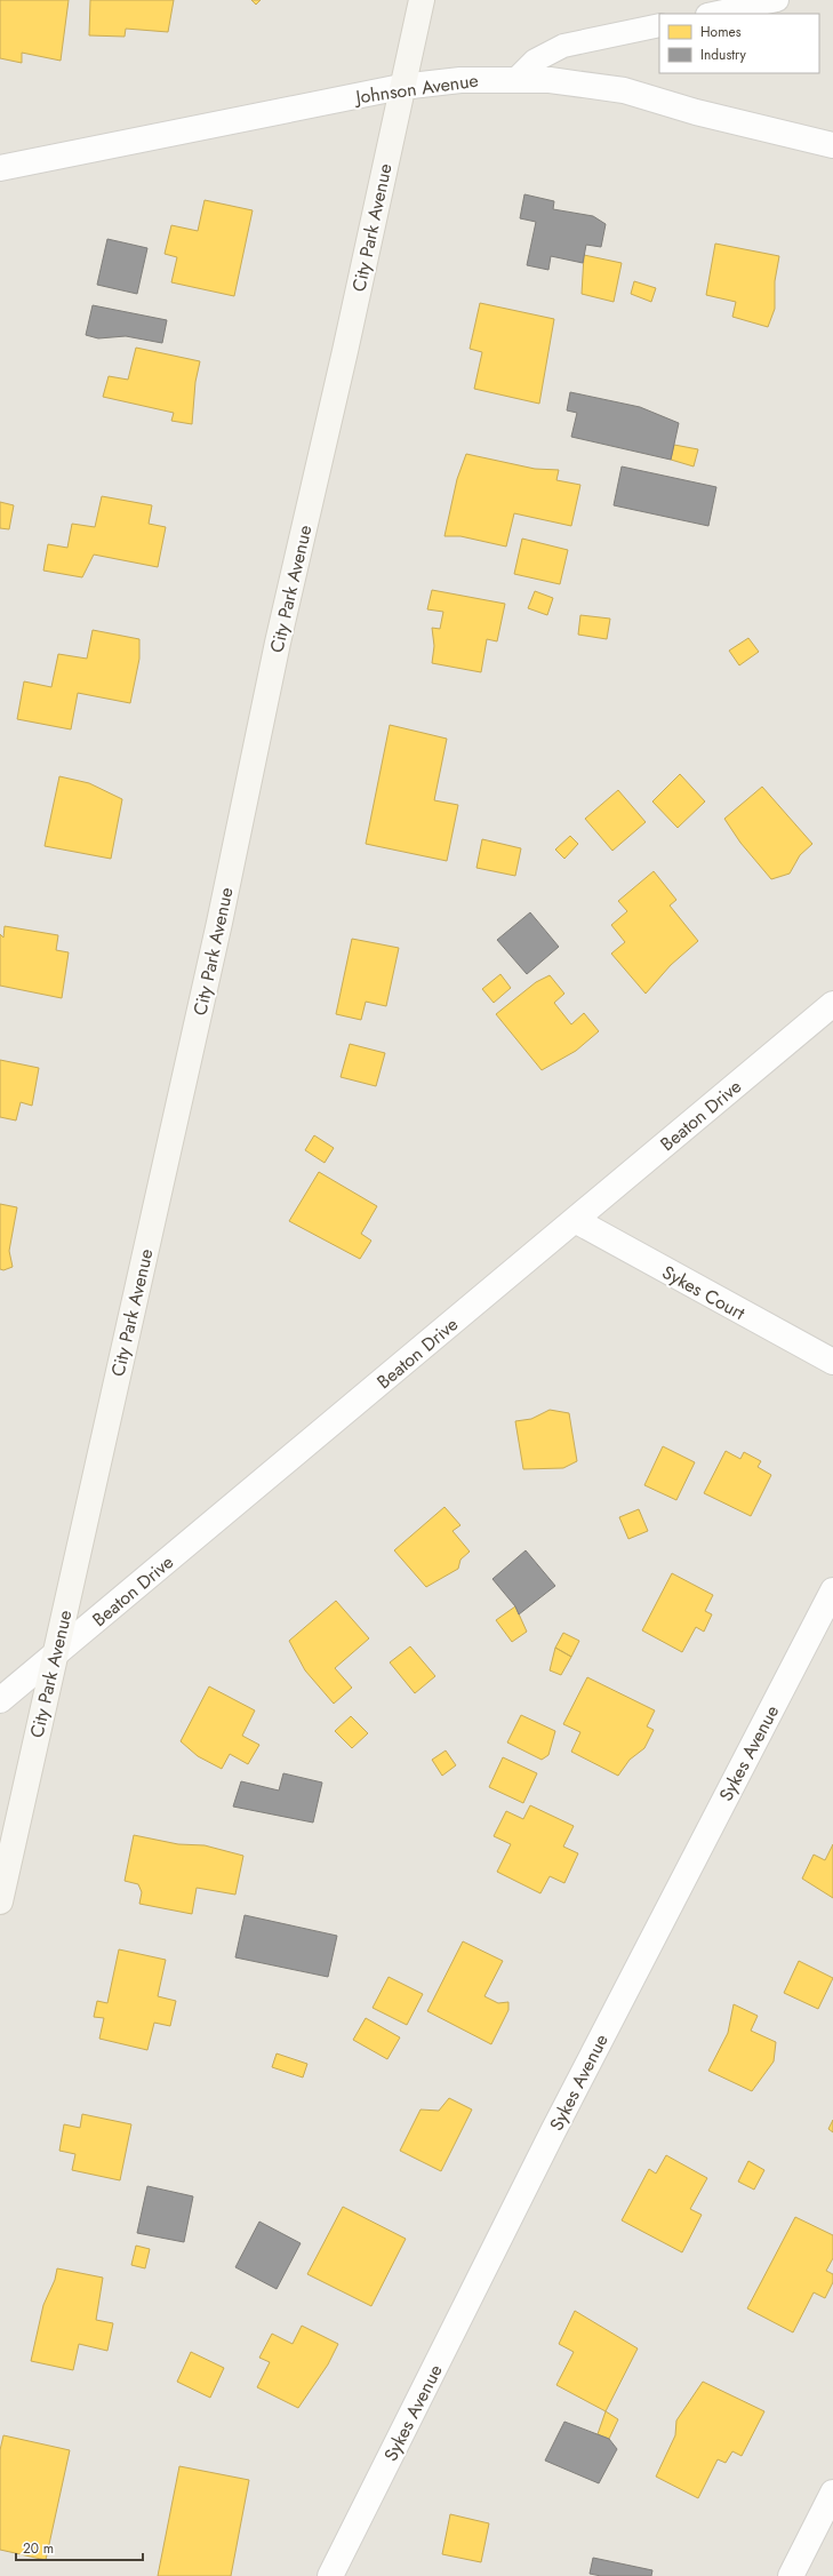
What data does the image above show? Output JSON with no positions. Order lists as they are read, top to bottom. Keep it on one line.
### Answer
{"streets":{"street":["Johnson Avenue","City Park Avenue","Beaton Drive","Sykes Court","Sykes Avenue"]},"crossings":[["Johnson Avenue","City Park Avenue"],["City Park Avenue","Beaton Drive"],["Beaton Drive","Sykes Court"]],"legend":["Homes","Industry"],"scale_bar":"20 m"}
